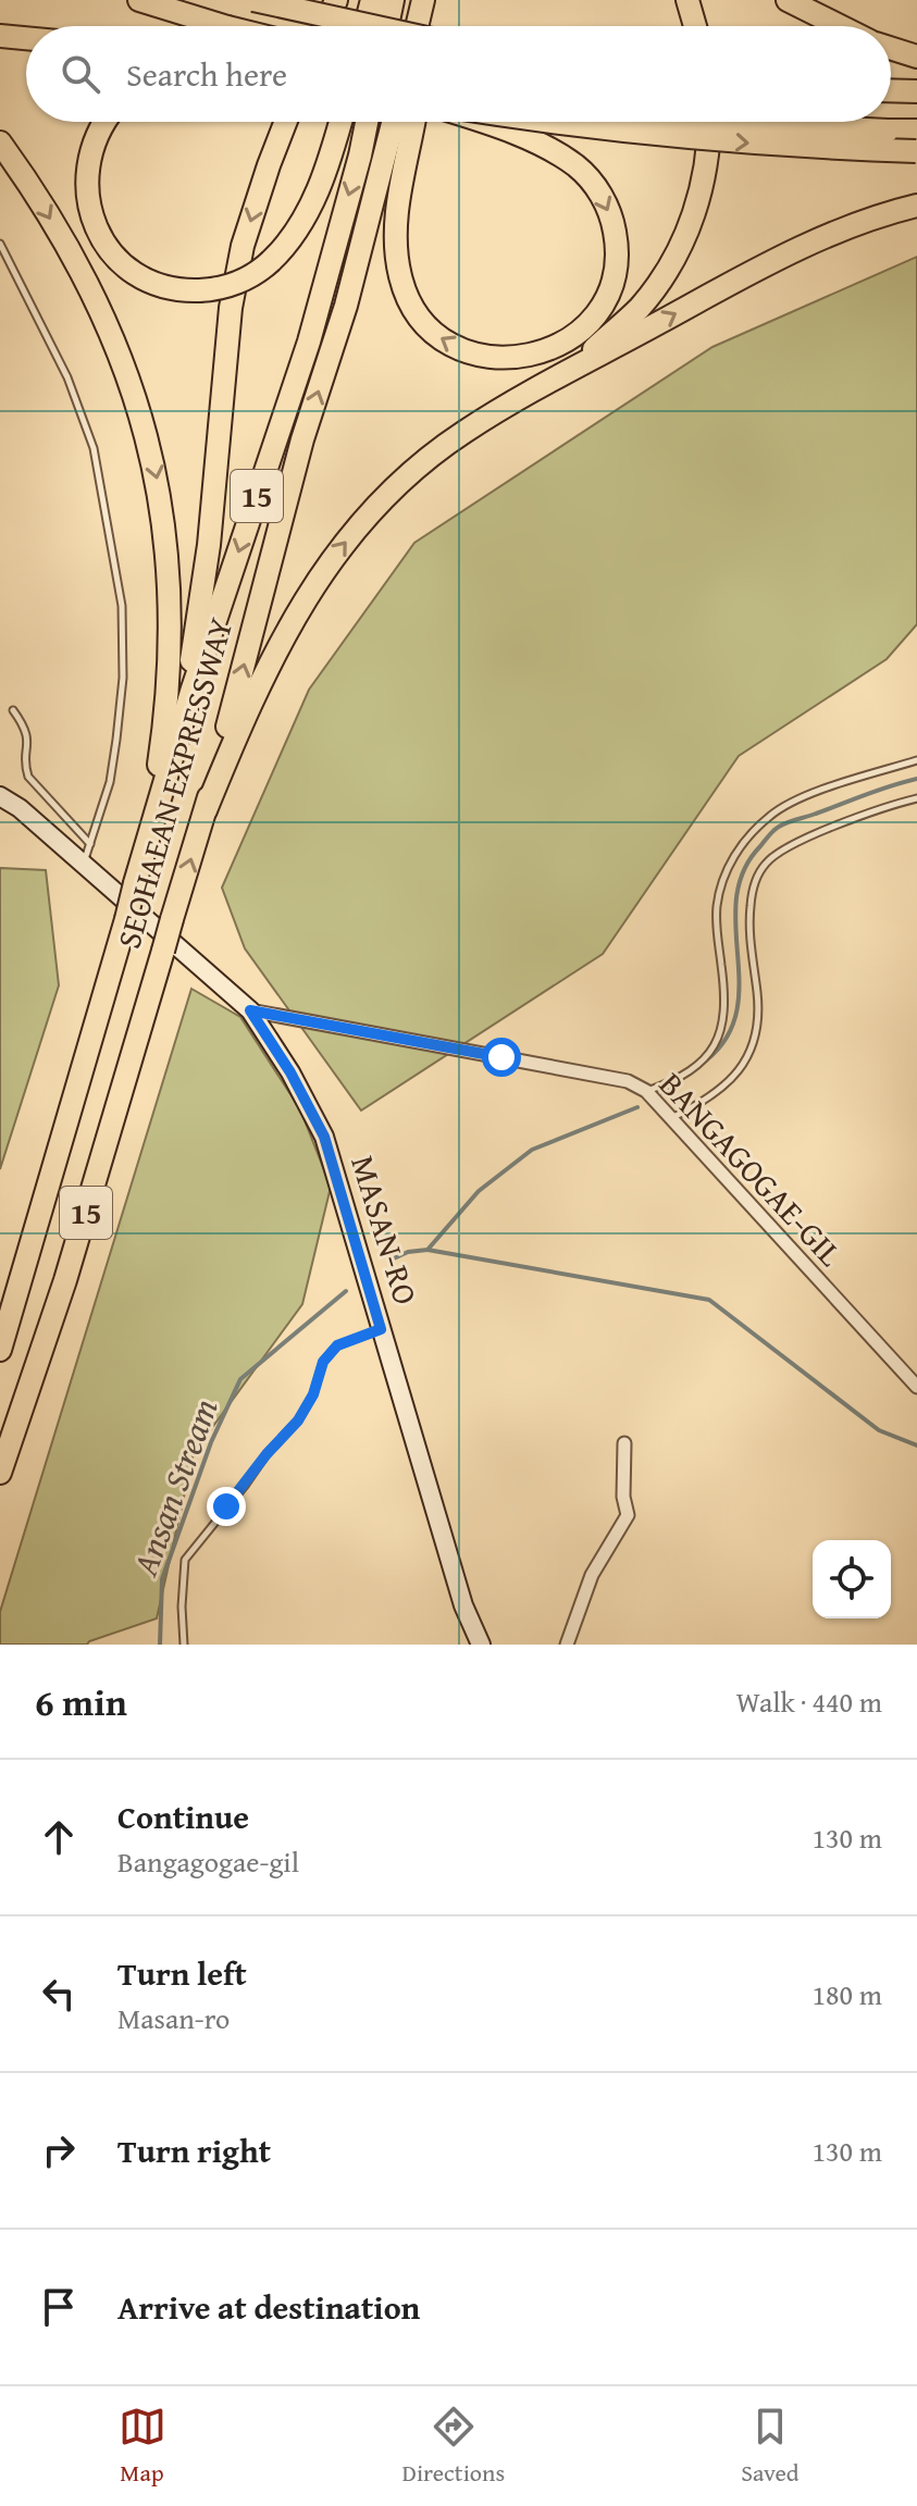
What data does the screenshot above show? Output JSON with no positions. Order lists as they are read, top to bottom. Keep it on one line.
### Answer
{"streets":{"highway":["15","SEOHAEAN EXPRESSWAY"],"street":["BANGAGOGAE-GIL","MASAN-RO"]},"crossings":[["BANGAGOGAE-GIL","MASAN-RO"]],"water":["Ansan Stream"],"page":{"search":"Search here","heading":["6 min","Walk · 440 m"],"list":[["Continue","Bangagogae-gil","130 m"],["Turn left","Masan-ro","180 m"],["Turn right","130 m"],"Arrive at destination"],"nav":["Map","Directions","Saved"]}}
